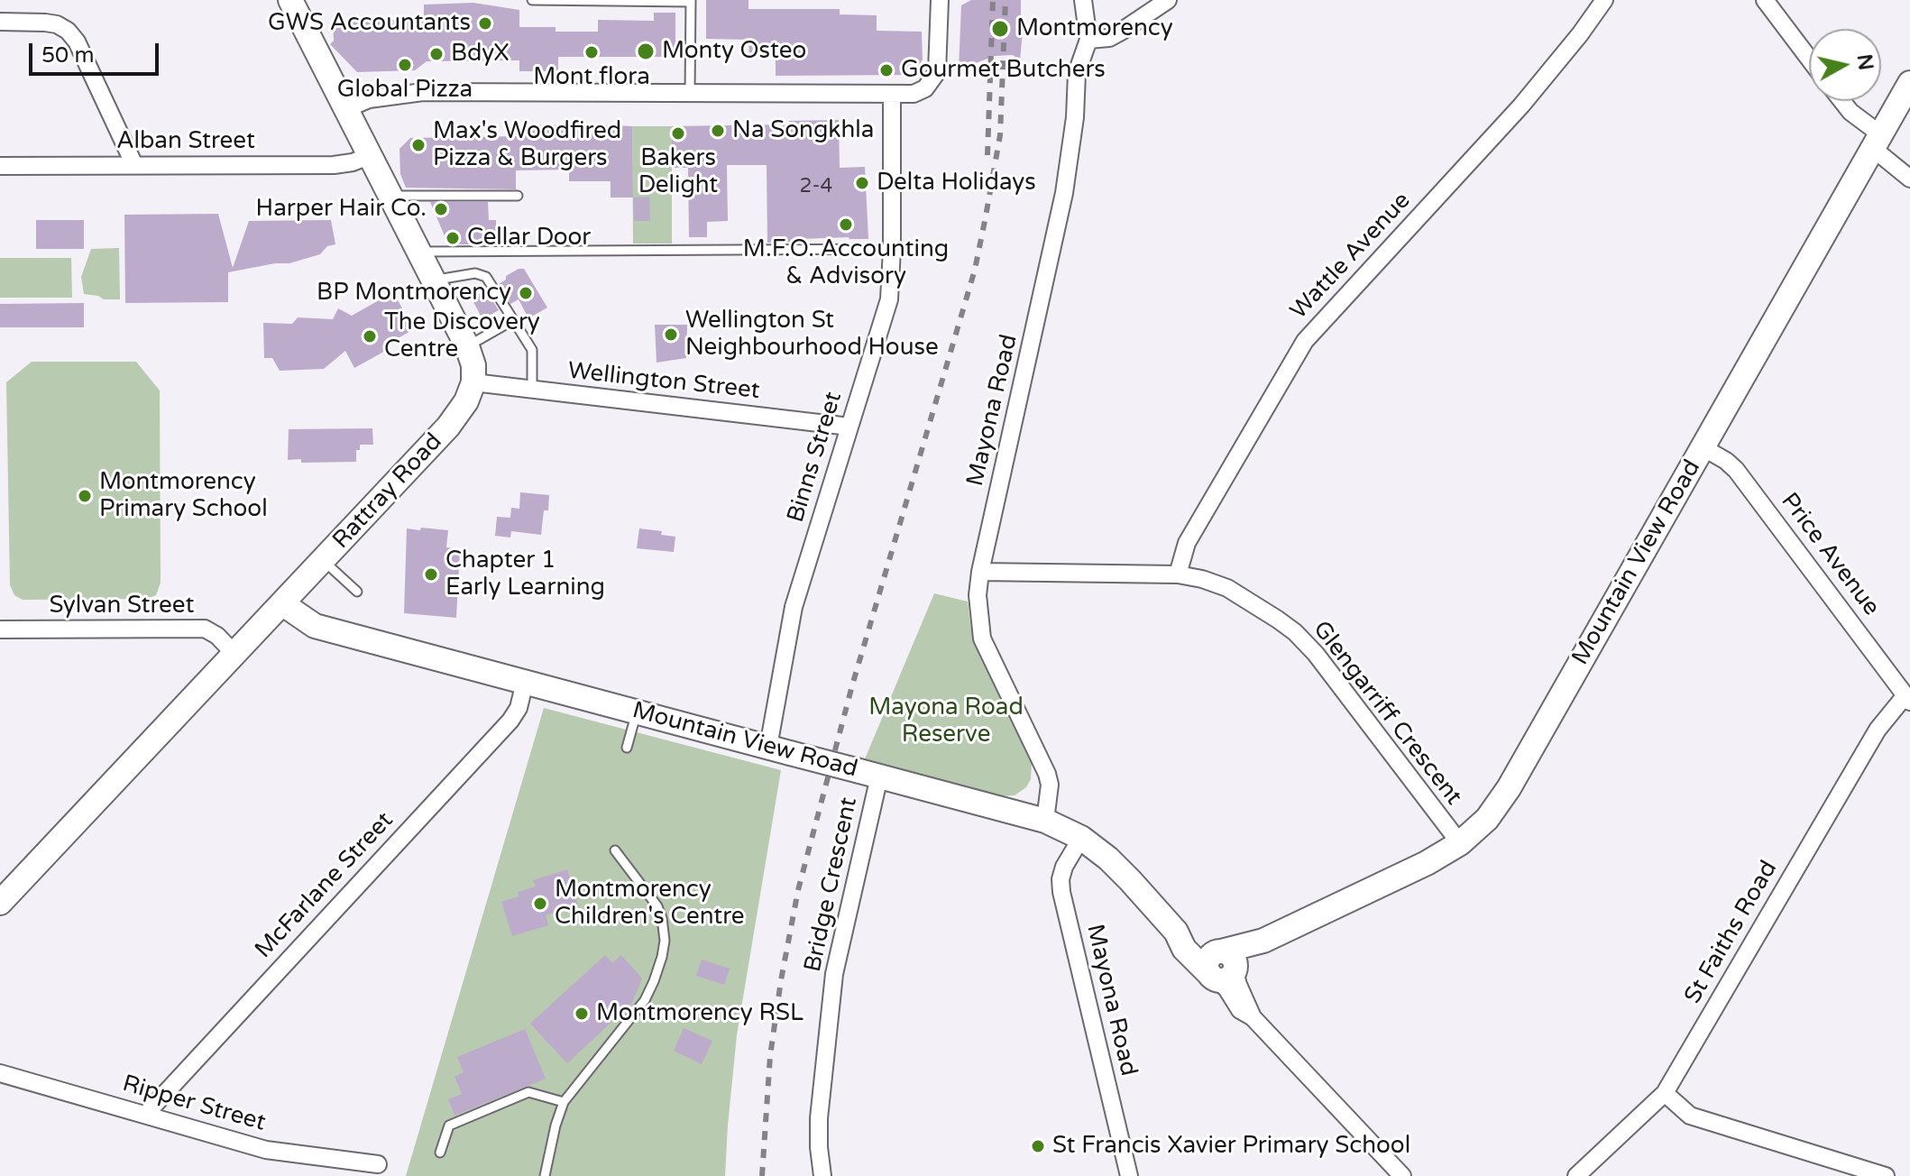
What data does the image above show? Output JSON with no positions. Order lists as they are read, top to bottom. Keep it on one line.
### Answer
{"streets":{"street":["Alban Street","Wattle Avenue","Wellington Street","Mayona Road","Binns Street","Rattray Road","Price Avenue","Mountain View Road","Sylvan Street","Glengarriff Crescent","Bridge Crescent","McFarlane Street","St Faiths Road","Ripper Street"]},"crossings":[["Wattle Avenue","Glengarriff Crescent"],["Wellington Street","Binns Street"],["Wellington Street","Rattray Road"],["Mayona Road","Mountain View Road"],["Mayona Road","Glengarriff Crescent"],["Binns Street","Mountain View Road"],["Rattray Road","Mountain View Road"],["Rattray Road","Sylvan Street"],["Price Avenue","Mountain View Road"],["Price Avenue","St Faiths Road"],["Mountain View Road","Glengarriff Crescent"],["Mountain View Road","Bridge Crescent"],["Mountain View Road","McFarlane Street"],["McFarlane Street","Ripper Street"]],"parks":["Mayona Road Reserve"],"places":["GWS Accountants","Montmorency","Monty Osteo","Mont flora","BdyX","Global Pizza","Gourmet Butchers","Na Songkhla","Bakers Delight","Max's Woodfired Pizza & Burgers","Delta Holidays","Harper Hair Co.","M.F.O. Accounting & Advisory","Cellar Door","BP Montmorency","Wellington St Neighbourhood House","The Discovery Centre","Montmorency Primary School","Chapter 1 Early Learning","Montmorency Children's Centre","Montmorency RSL","St Francis Xavier Primary School"],"house_numbers":["2-4"],"scale_bar":"50 m","north":"right"}
